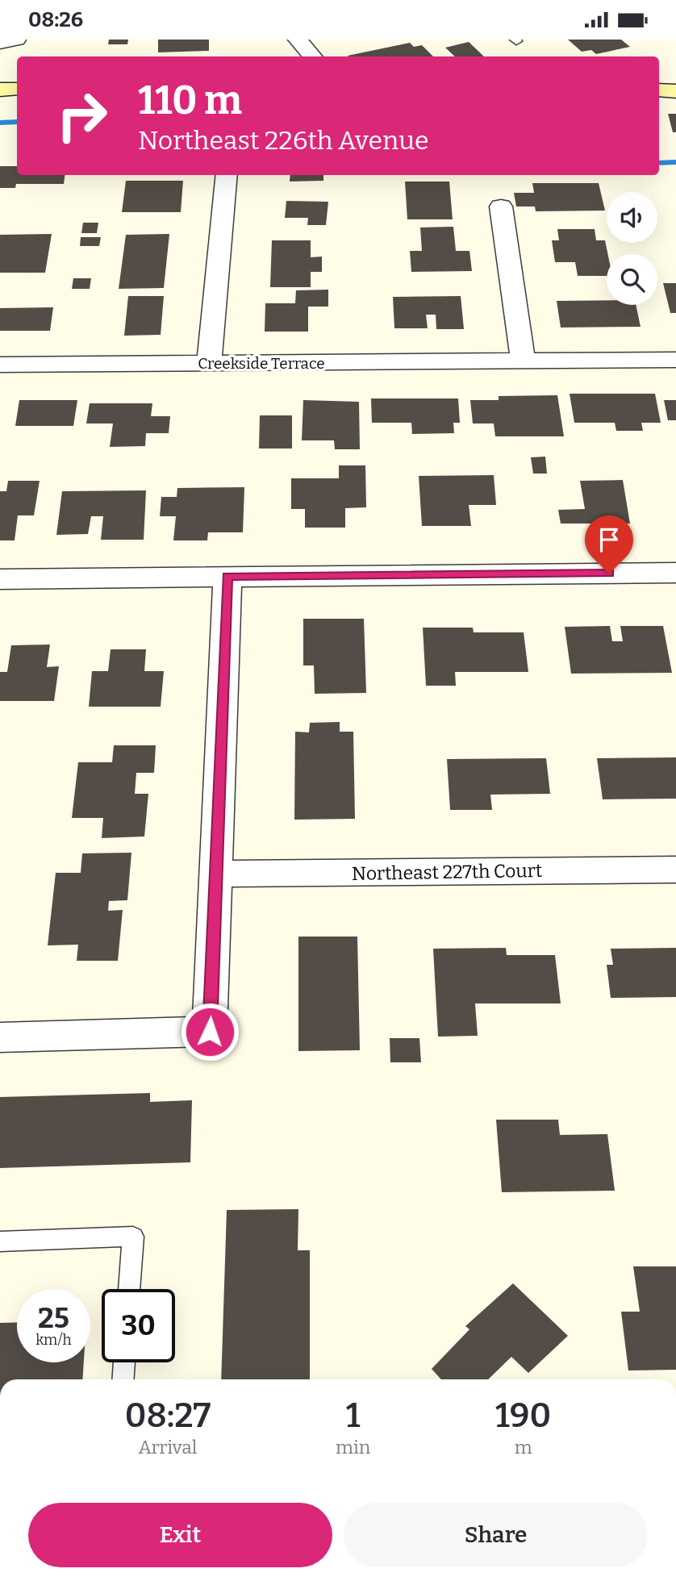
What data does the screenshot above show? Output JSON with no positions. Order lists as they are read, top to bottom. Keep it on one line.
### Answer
{"streets":{"street":["Creekside Terrace","Northeast 227th Court"]},"page":{"status":"08:26","turn":["110 m","Northeast 226th Avenue"],"speed":"25 km/h","limit":"30","eta":["08:27","Arrival","1","min","190","m"],"buttons":["Exit","Share"]}}
